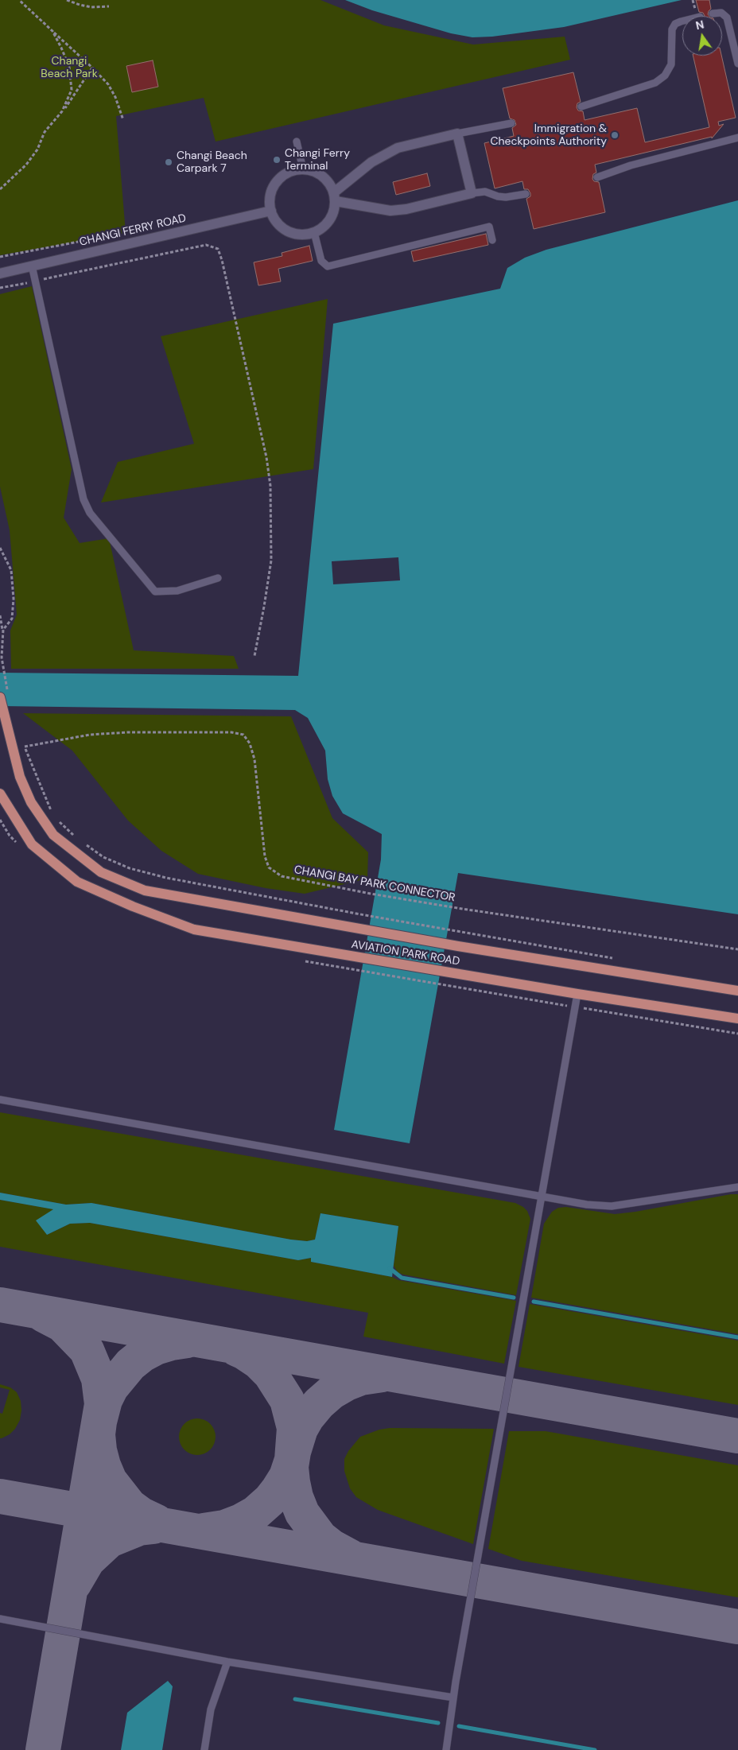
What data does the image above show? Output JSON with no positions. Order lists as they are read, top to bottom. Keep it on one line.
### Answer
{"streets":{"main road":["AVIATION PARK ROAD"],"street":["CHANGI FERRY ROAD"],"path":["CHANGI BAY PARK CONNECTOR"]},"parks":["Changi Beach Park"],"places":["Immigration & Checkpoints Authority","Changi Ferry Terminal","Changi Beach Carpark 7"],"north":"top"}
